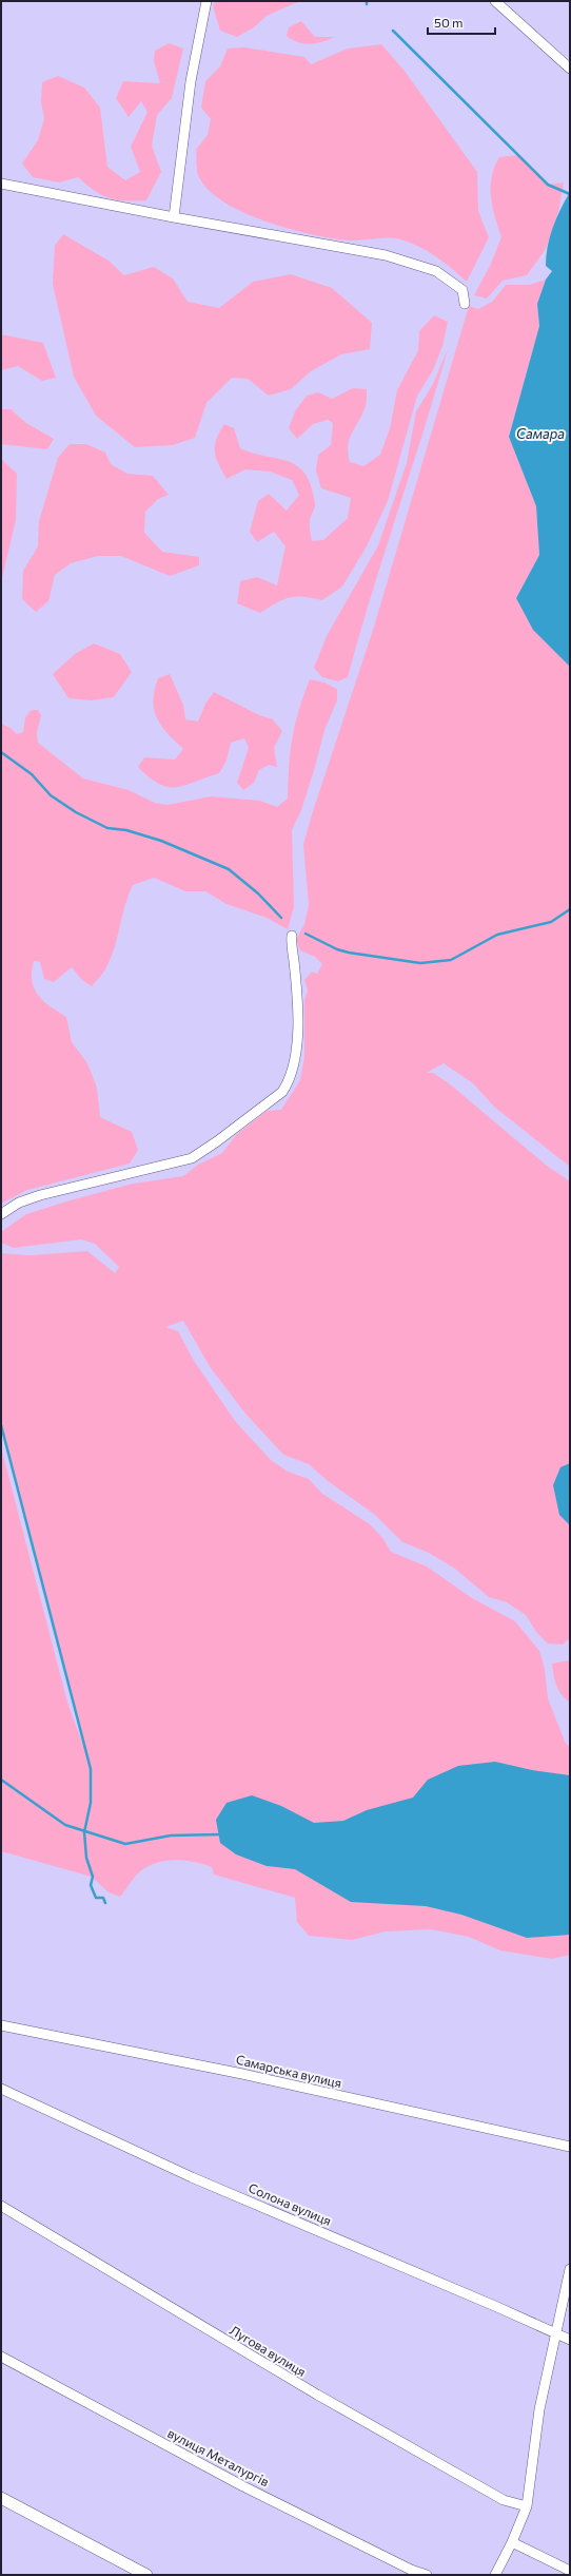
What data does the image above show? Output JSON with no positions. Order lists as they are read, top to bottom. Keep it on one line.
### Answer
{"streets":{"street":["Самарська вулиця","Солона вулиця","Лугова вулиця","вулиця Металургів"]},"water":["Самара"],"scale_bar":"50 m"}
